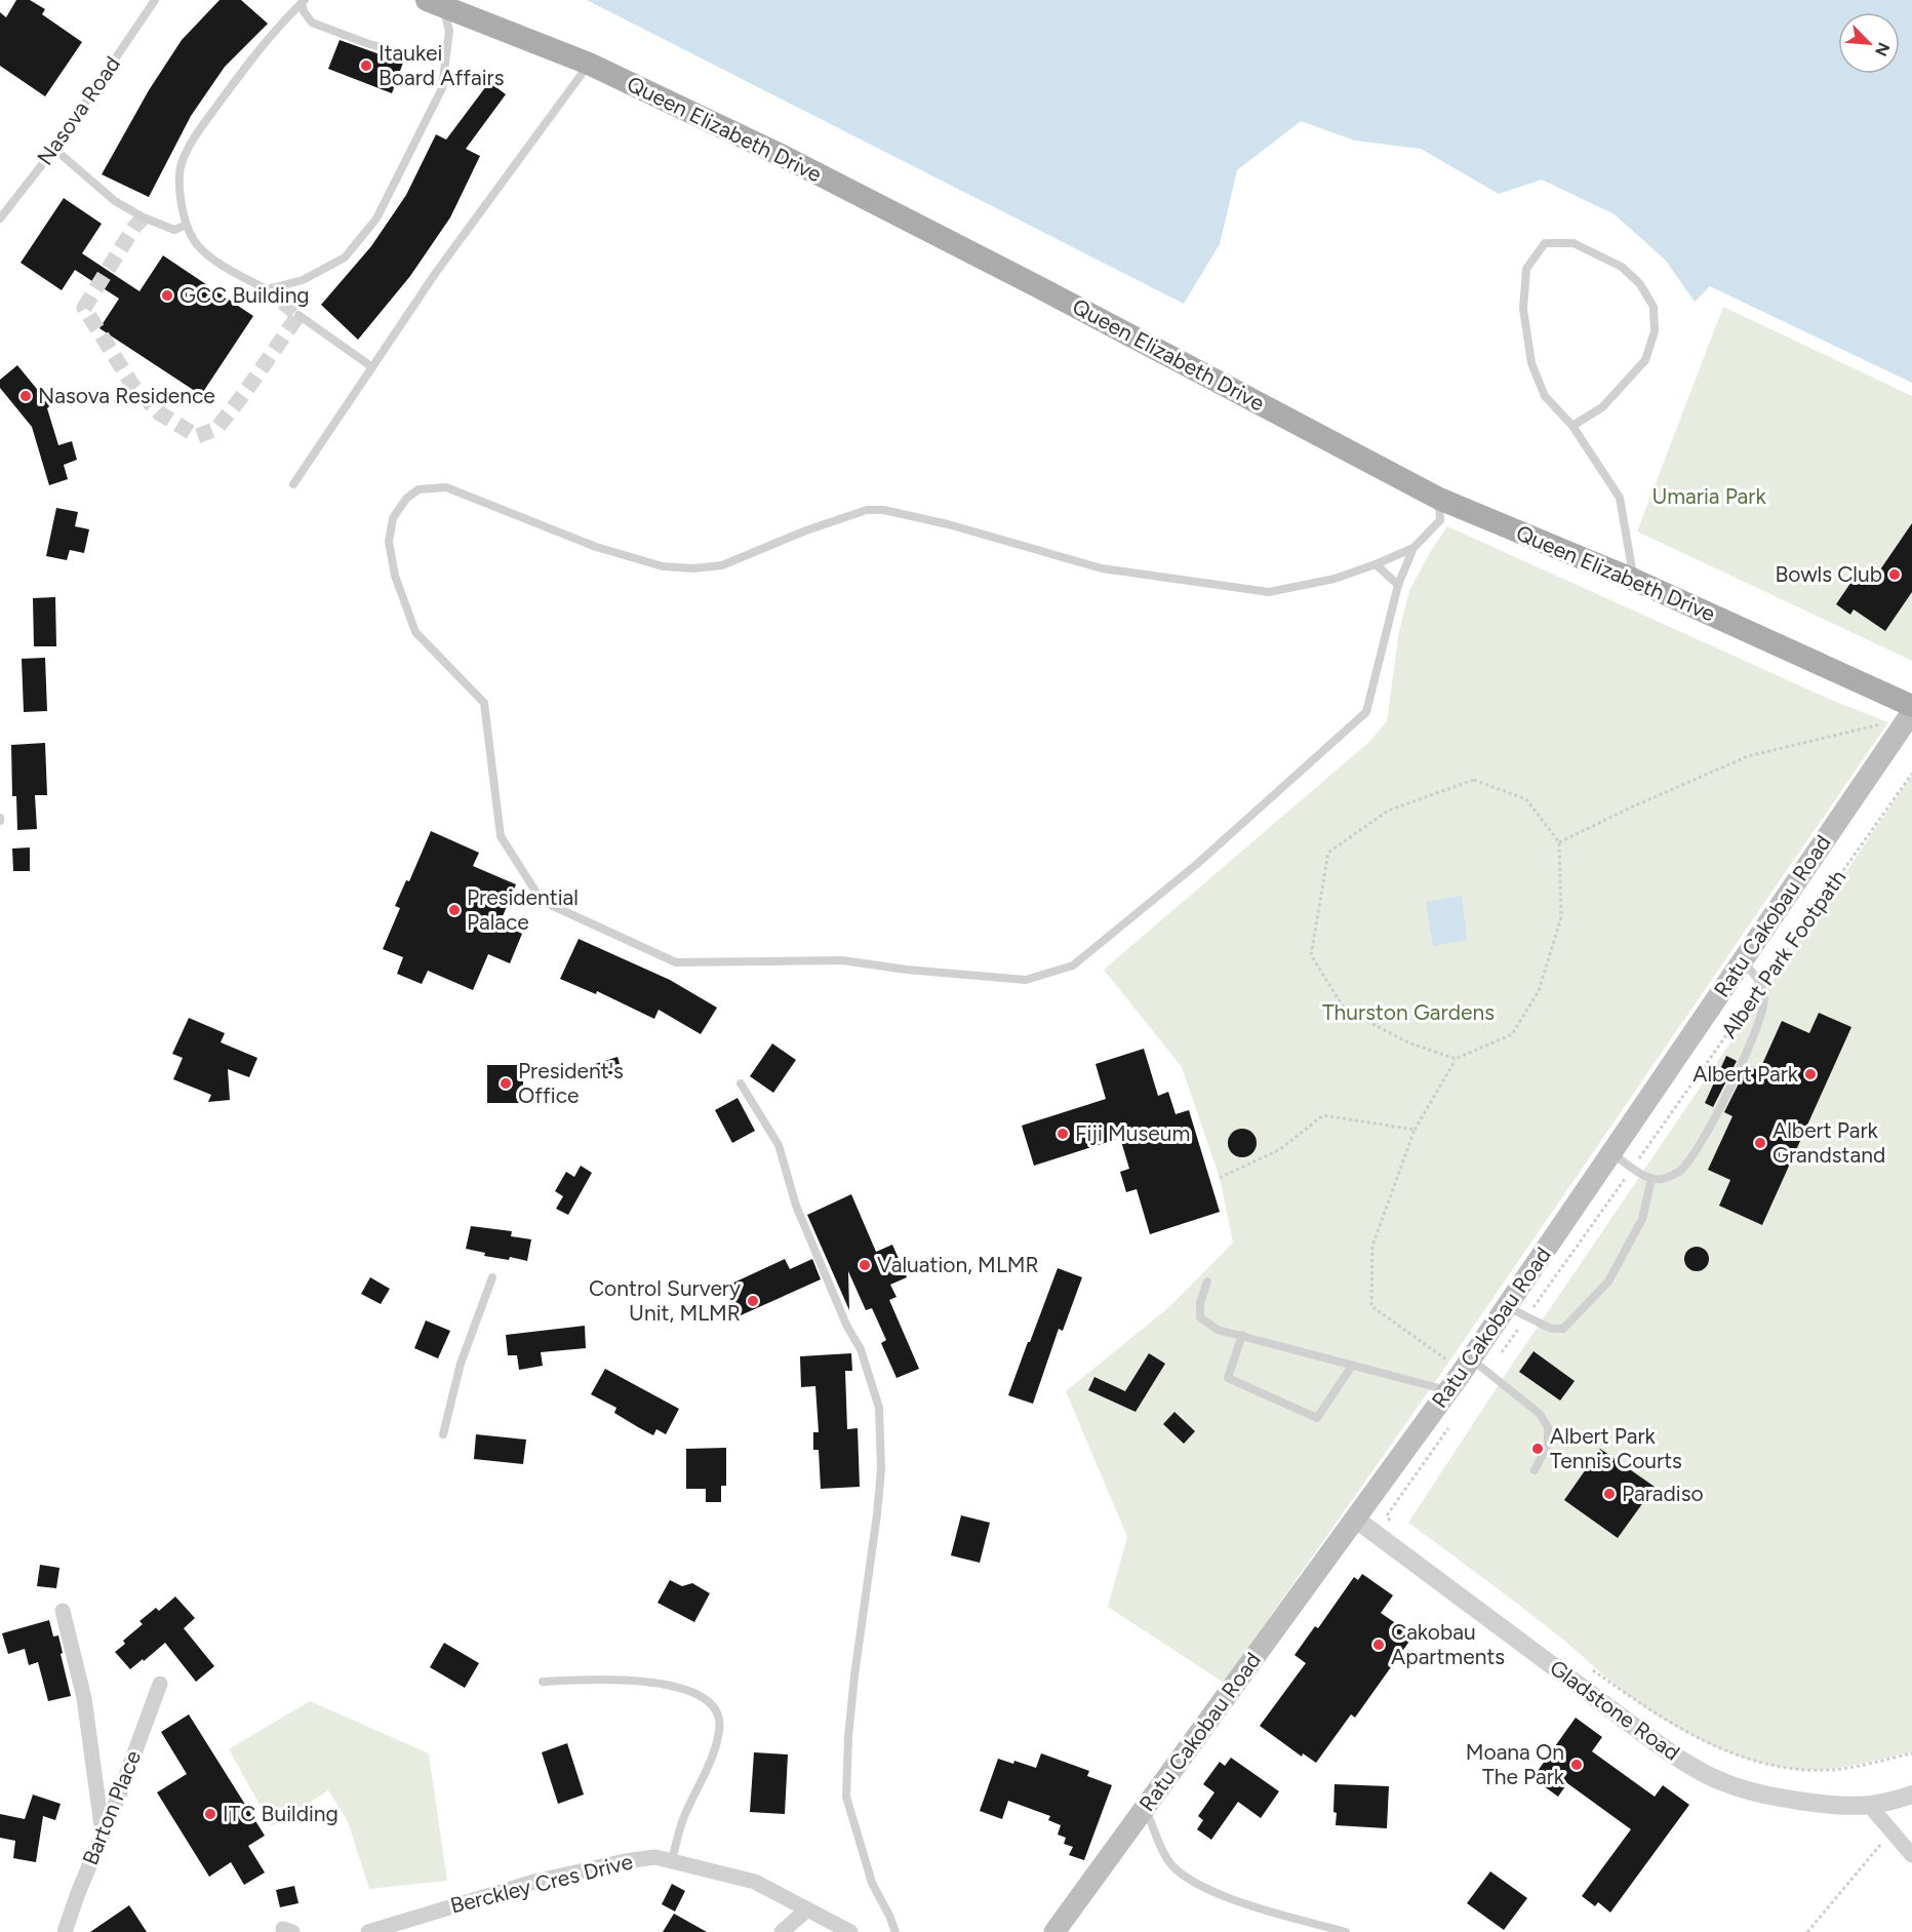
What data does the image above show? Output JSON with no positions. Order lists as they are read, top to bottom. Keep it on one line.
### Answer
{"streets":{"main road":["Queen Elizabeth Drive","Ratu Cakobau Road"],"street":["Gladstone Road","Barton Place","Berckley Cres Drive"],"lane":["Nasova Road"],"path":["Albert Park Footpath"]},"crossings":[["Ratu Cakobau Road","Gladstone Road"]],"parks":["Umaria Park","Thurston Gardens"],"places":["Itaukei Board Affairs","GCC Building","Nasova Residence","Bowls Club","Presidential Palace","Albert Park","President's Office","Fiji Museum","Albert Park Grandstand","Valuation, MLMR","Control Survery Unit, MLMR","Albert Park Tennis Courts","Paradiso","Cakobau Apartments","Moana On The Park","ITC Building"],"north":"bottom right"}
